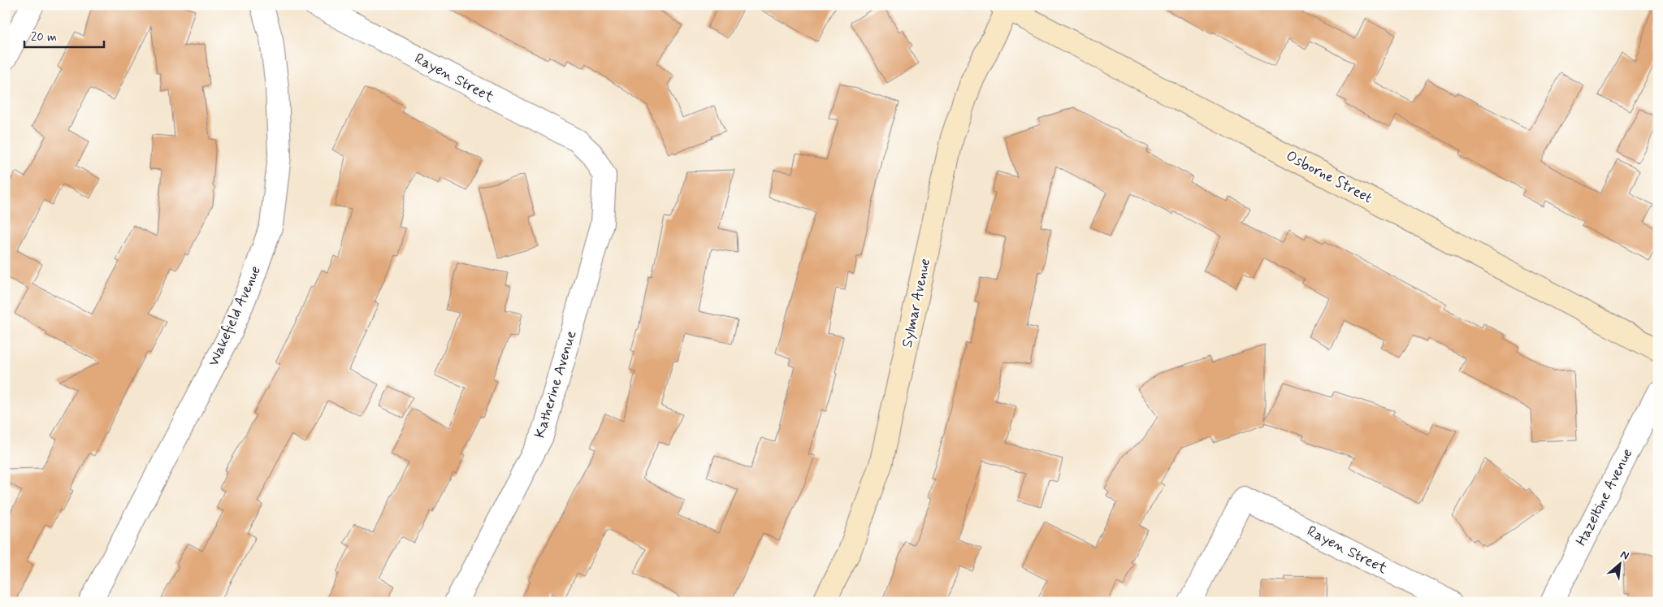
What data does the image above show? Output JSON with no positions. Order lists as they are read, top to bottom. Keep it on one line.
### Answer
{"streets":{"street":["Rayen Street","Osborne Street","Sylmar Avenue","Wakefield Avenue","Katherine Avenue","Hazeltine Avenue"]},"crossings":[["Rayen Street","Katherine Avenue"],["Osborne Street","Sylmar Avenue"]],"scale_bar":"20 m","north":"top right"}
